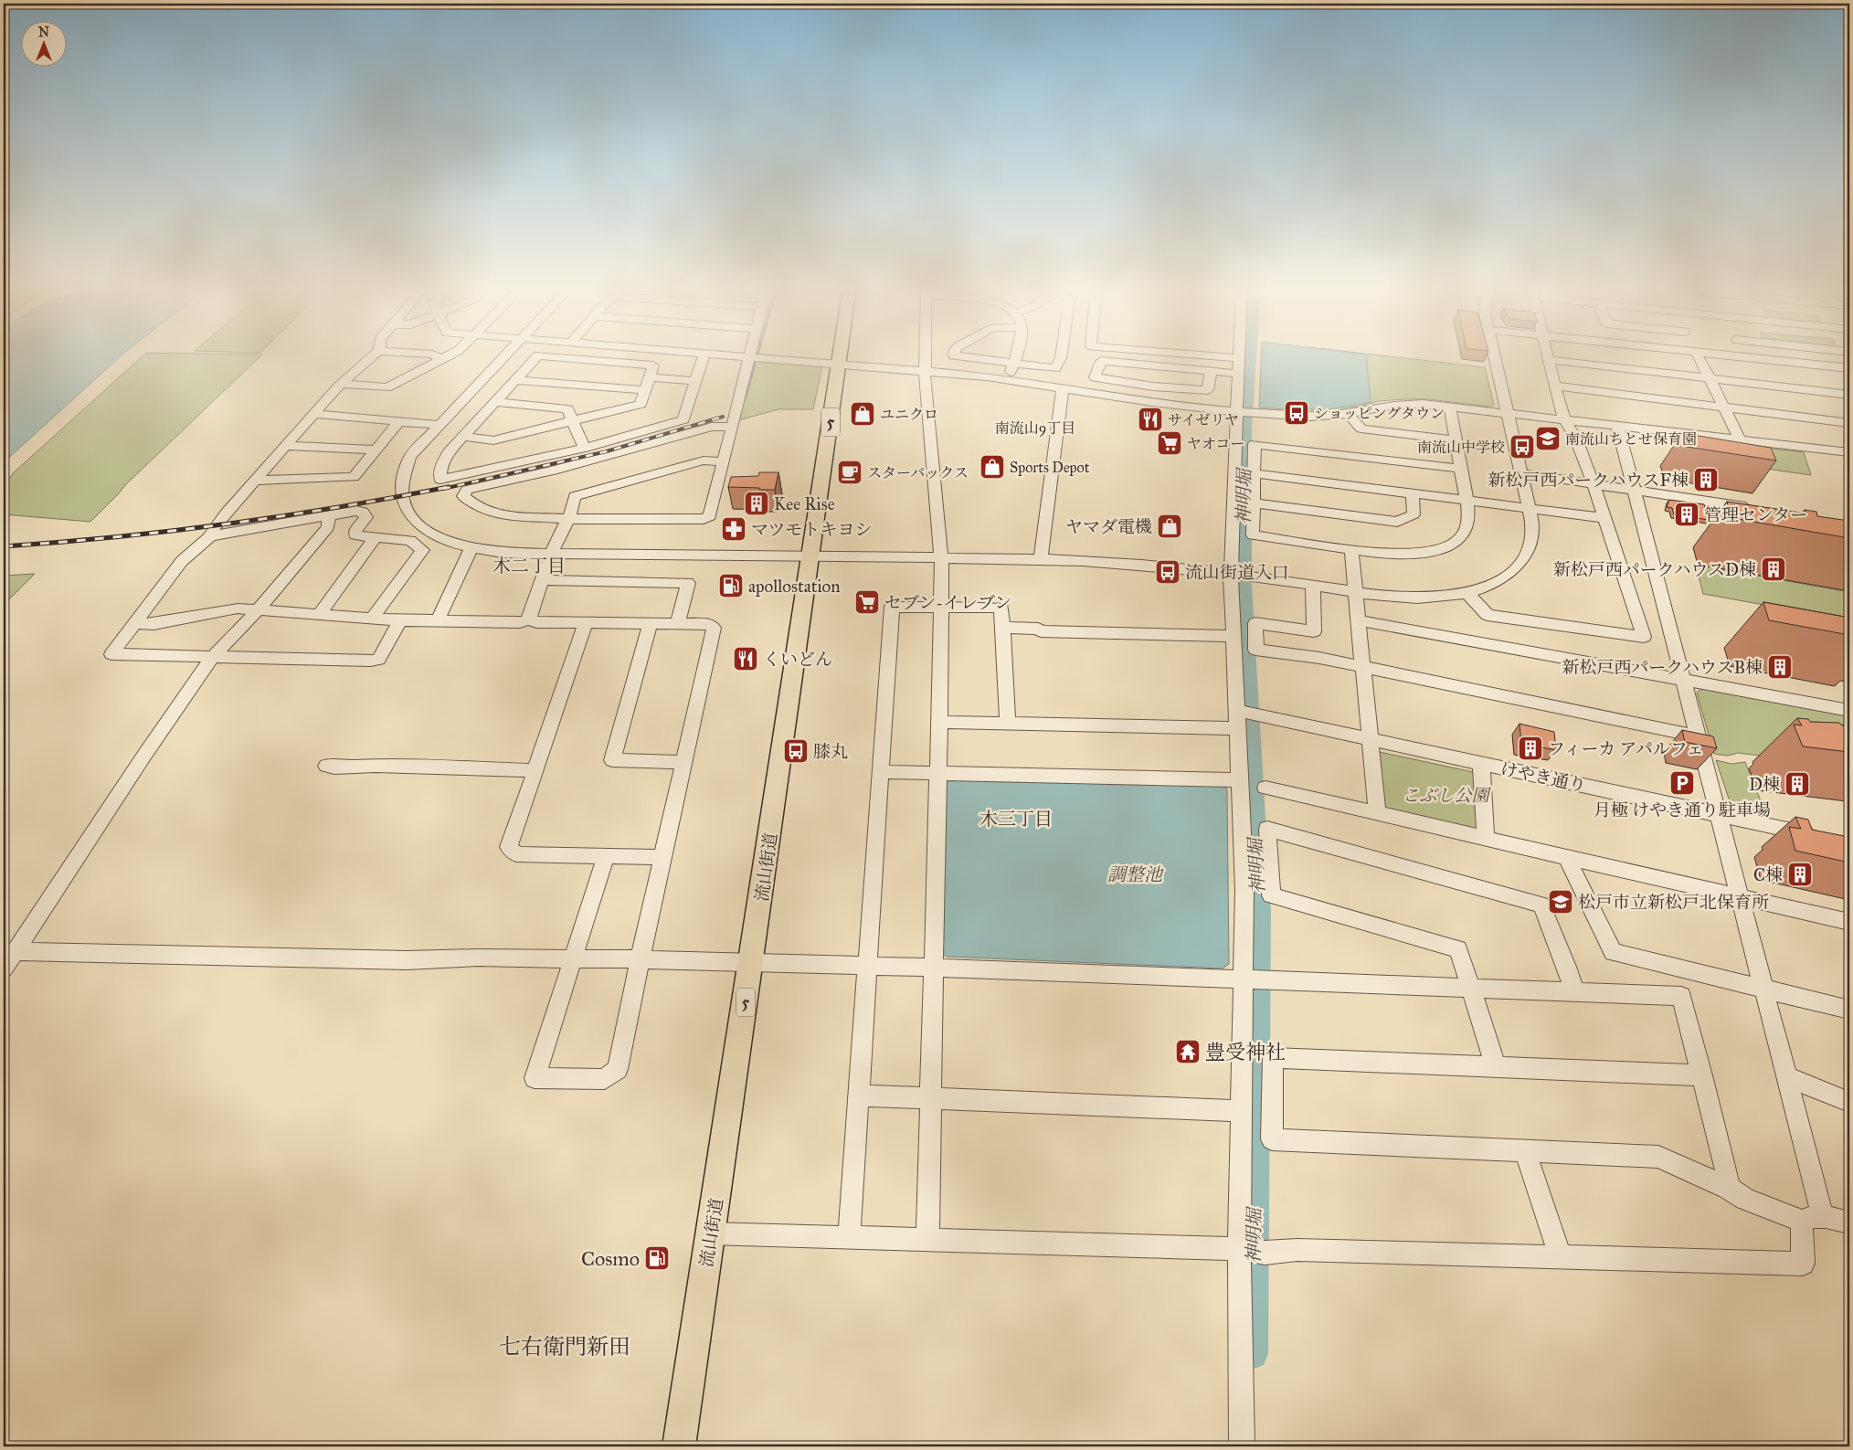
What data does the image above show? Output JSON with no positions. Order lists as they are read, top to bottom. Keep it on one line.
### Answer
{"streets":{"main road":["5","流山街道"],"street":["けやき通り"]},"districts":["南流山9丁目","木二丁目","木三丁目","七右衛門新田"],"water":["神明堀","調整池"],"parks":["こぶし公園"],"places":{"bus stop":["ショッピングタウン","南流山中学校","流山街道入口","膝丸"],"shop":["ユニクロ","Sports Depot","ヤマダ電機"],"restaurant":["サイゼリヤ","くいどん"],"school or university":["南流山ちとせ保育園","松戸市立新松戸北保育所"],"supermarket":["ヤオコー","セブン-イレブン"],"cafe":["スターバックス"],"building":["新松戸西パークハウスF棟","Kee Rise","管理センター","新松戸西パークハウスD棟","新松戸西パークハウスB棟","フィーカ アパルフェ","D棟","C棟"],"pharmacy":["マツモトキヨシ"],"fuel station":["apollostation","Cosmo"],"parking":["月極 けやき通り駐車場"],"temple":["豊受神社"]},"north":"top"}
